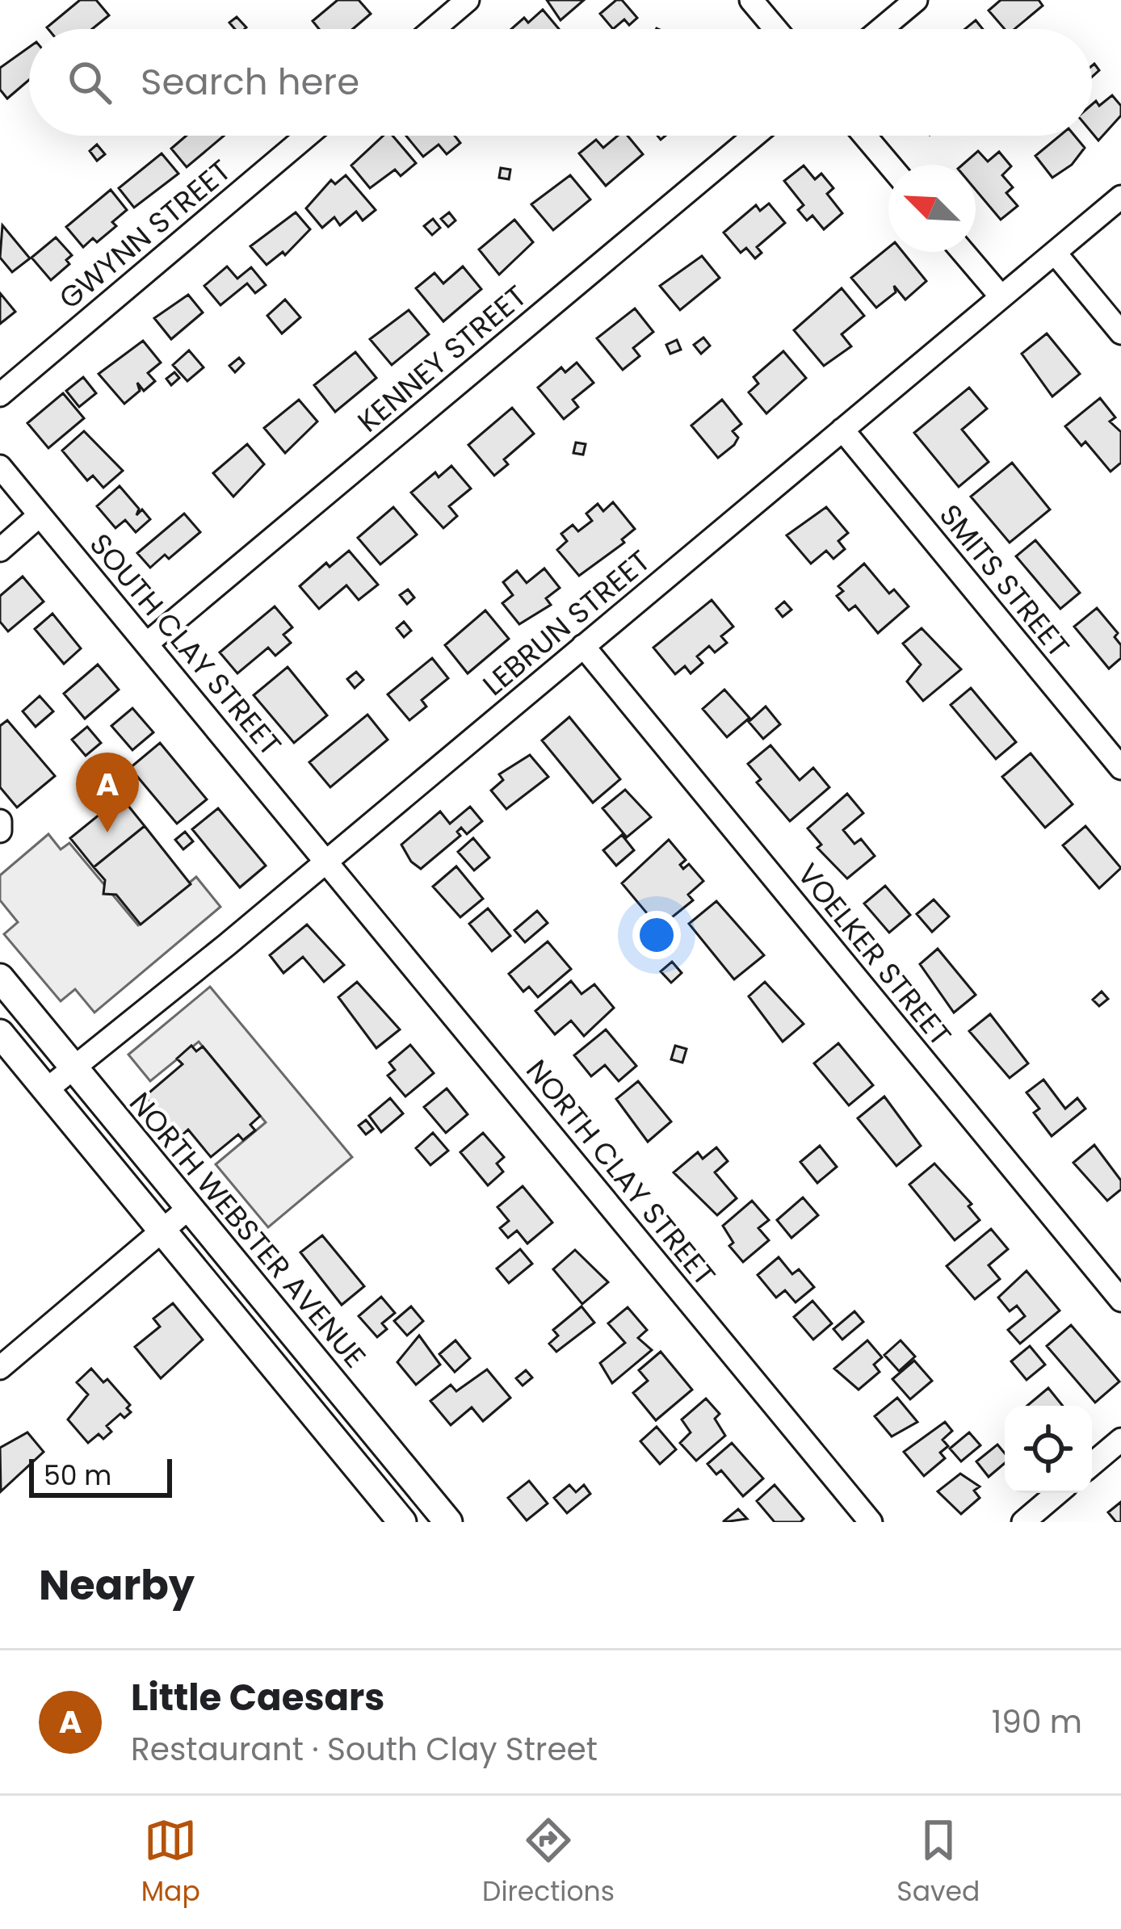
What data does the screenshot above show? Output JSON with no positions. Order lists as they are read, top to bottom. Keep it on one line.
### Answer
{"streets":{"main road":["NORTH WEBSTER AVENUE"],"street":["GWYNN STREET","KENNEY STREET","SMITS STREET","LEBRUN STREET","SOUTH CLAY STREET","VOELKER STREET","NORTH CLAY STREET"]},"crossings":[["KENNEY STREET","SOUTH CLAY STREET"],["SMITS STREET","LEBRUN STREET"],["LEBRUN STREET","SOUTH CLAY STREET"],["LEBRUN STREET","VOELKER STREET"],["LEBRUN STREET","NORTH CLAY STREET"],["LEBRUN STREET","NORTH WEBSTER AVENUE"],["SOUTH CLAY STREET","NORTH CLAY STREET"]],"scale_bar":"50 m","north":"top left","page":{"search":"Search here","pins":"A","scale":"50 m","heading":"Nearby","list":[{"mark":"A","name":"Little Caesars","note":"Restaurant · South Clay Street","value":"190 m"}],"nav":["Map","Directions","Saved"]}}
